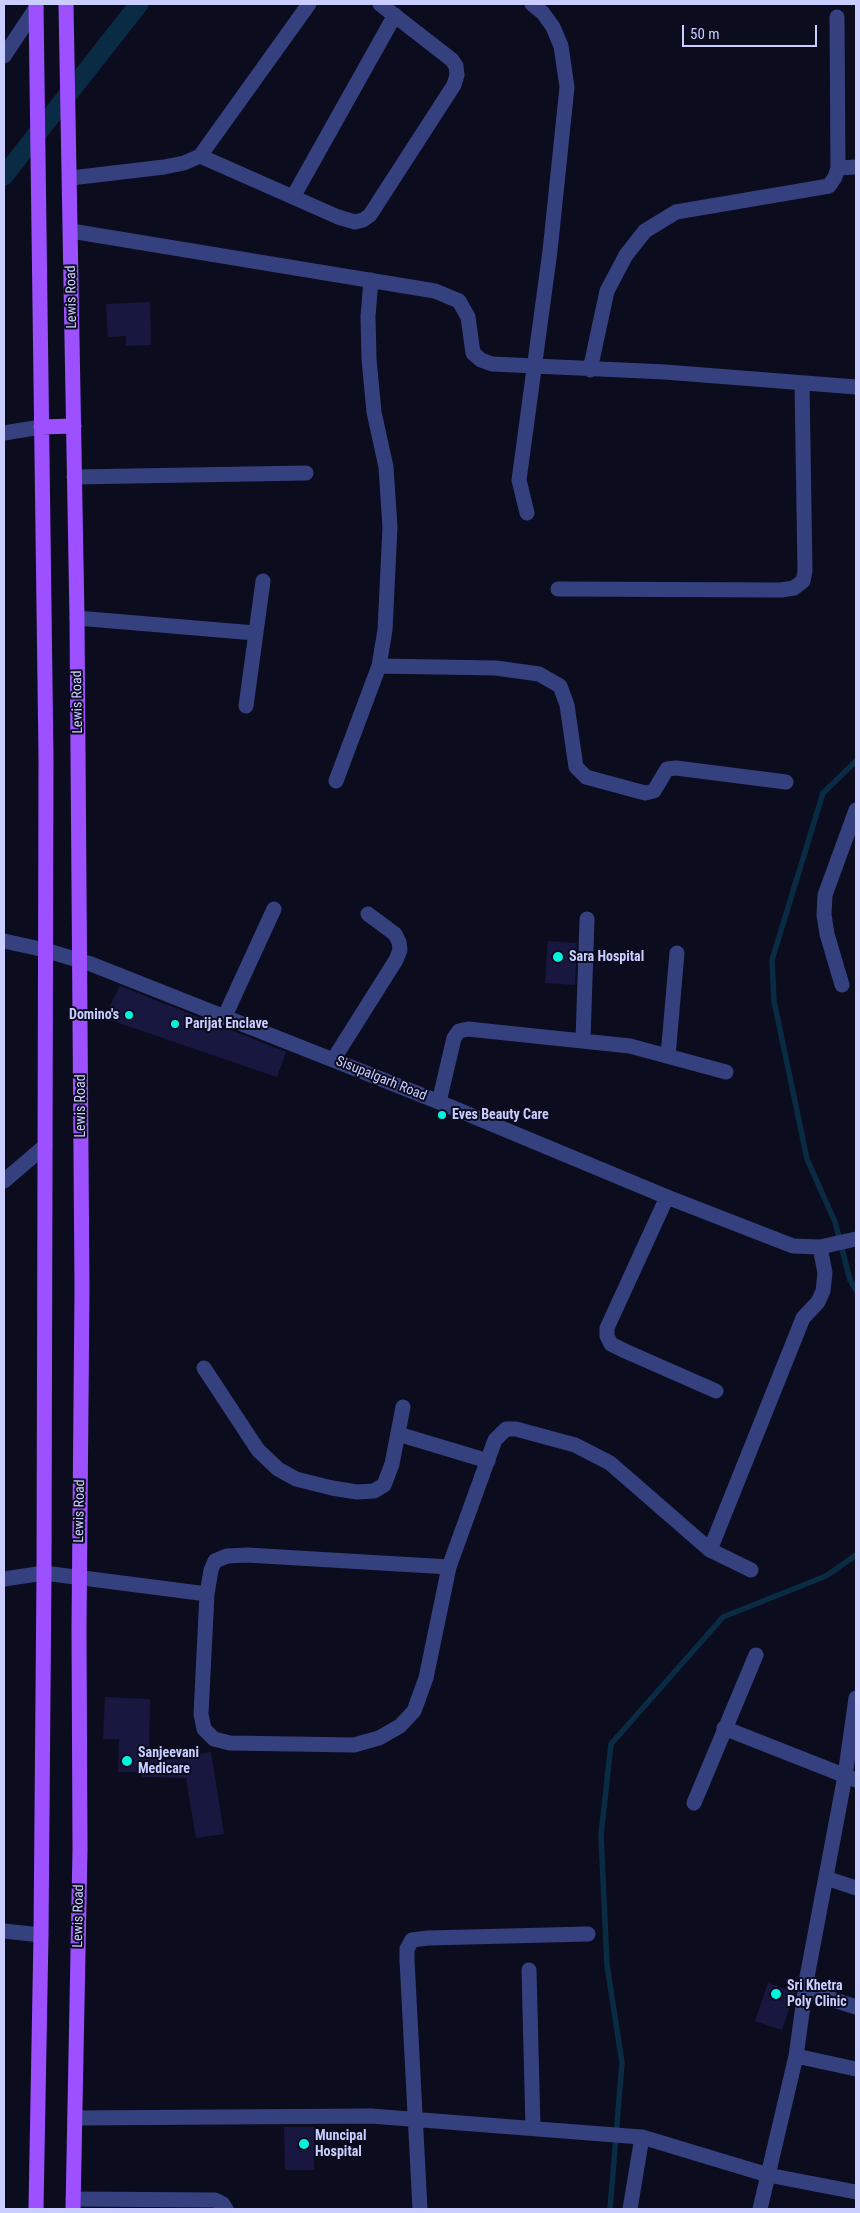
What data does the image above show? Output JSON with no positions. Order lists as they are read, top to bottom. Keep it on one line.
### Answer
{"streets":{"main road":["Lewis Road"],"street":["Sisupalgarh Road"]},"crossings":[["Lewis Road","Sisupalgarh Road"]],"places":["Sara Hospital","Domino's","Parijat Enclave","Eves Beauty Care","Sanjeevani Medicare","Sri Khetra Poly Clinic","Muncipal Hospital"],"scale_bar":"50 m"}
